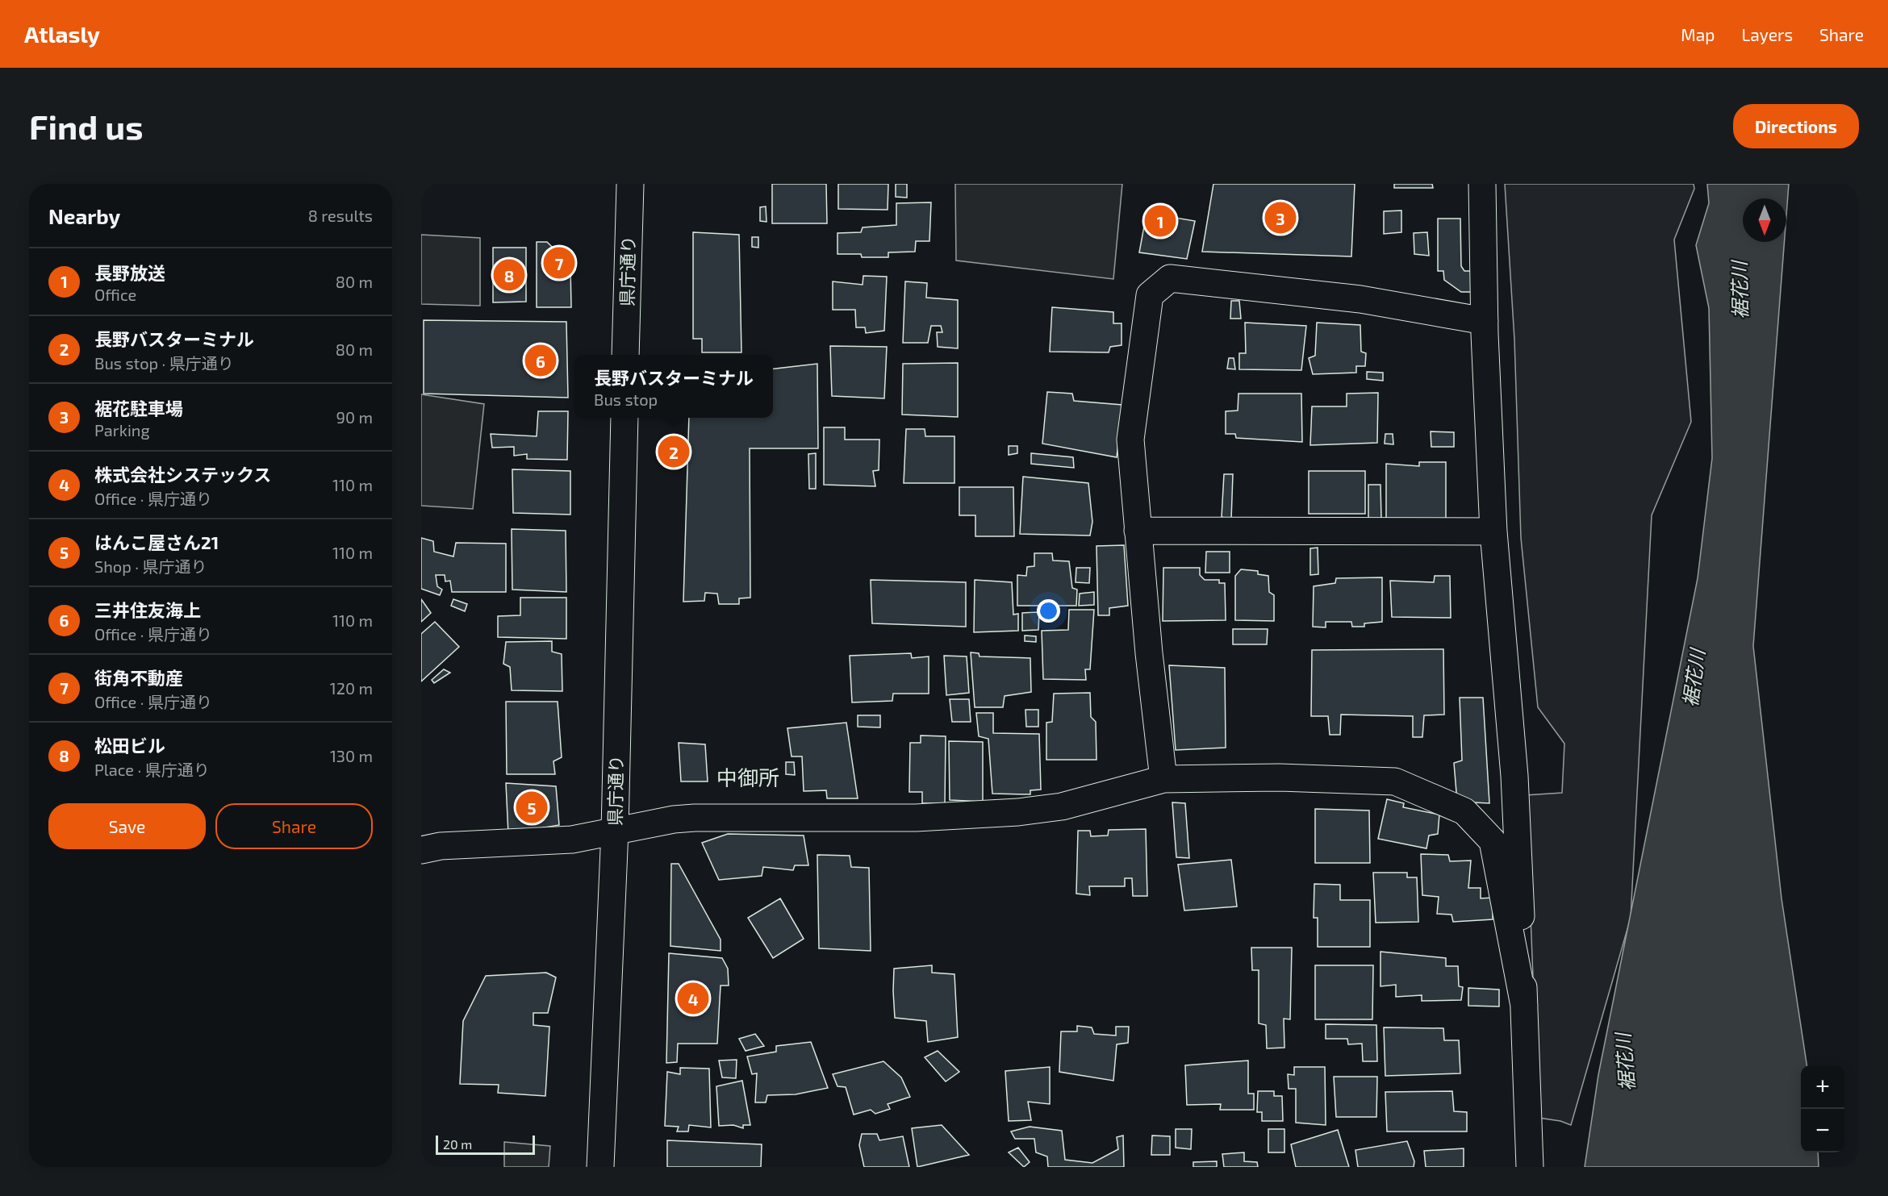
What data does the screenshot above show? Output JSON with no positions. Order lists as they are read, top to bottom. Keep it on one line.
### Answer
{"streets":{"main road":["県庁通り"]},"districts":["中御所"],"water":["裾花川"],"scale_bar":"20 m","north":"bottom","page":{"header":"Atlasly","nav":["Map","Layers","Share"],"buttons":["Directions",["Save","Share"]],"title":"Find us","heading":["Nearby","8 results"],"pins":["3","1","7","8","6","2","5","4"],"list":[{"mark":"1","name":"長野放送","note":"Office","value":"80 m"},{"mark":"2","name":"長野バスターミナル","note":"Bus stop · 県庁通り","value":"80 m"},{"mark":"3","name":"裾花駐車場","note":"Parking","value":"90 m"},{"mark":"4","name":"株式会社システックス","note":"Office · 県庁通り","value":"110 m"},{"mark":"5","name":"はんこ屋さん21","note":"Shop · 県庁通り","value":"110 m"},{"mark":"6","name":"三井住友海上","note":"Office · 県庁通り","value":"110 m"},{"mark":"7","name":"街角不動産","note":"Office · 県庁通り","value":"120 m"},{"mark":"8","name":"松田ビル","note":"Place · 県庁通り","value":"130 m"}],"popup":["長野バスターミナル","Bus stop"],"map_buttons":["+","−"],"scale":"20 m"}}
